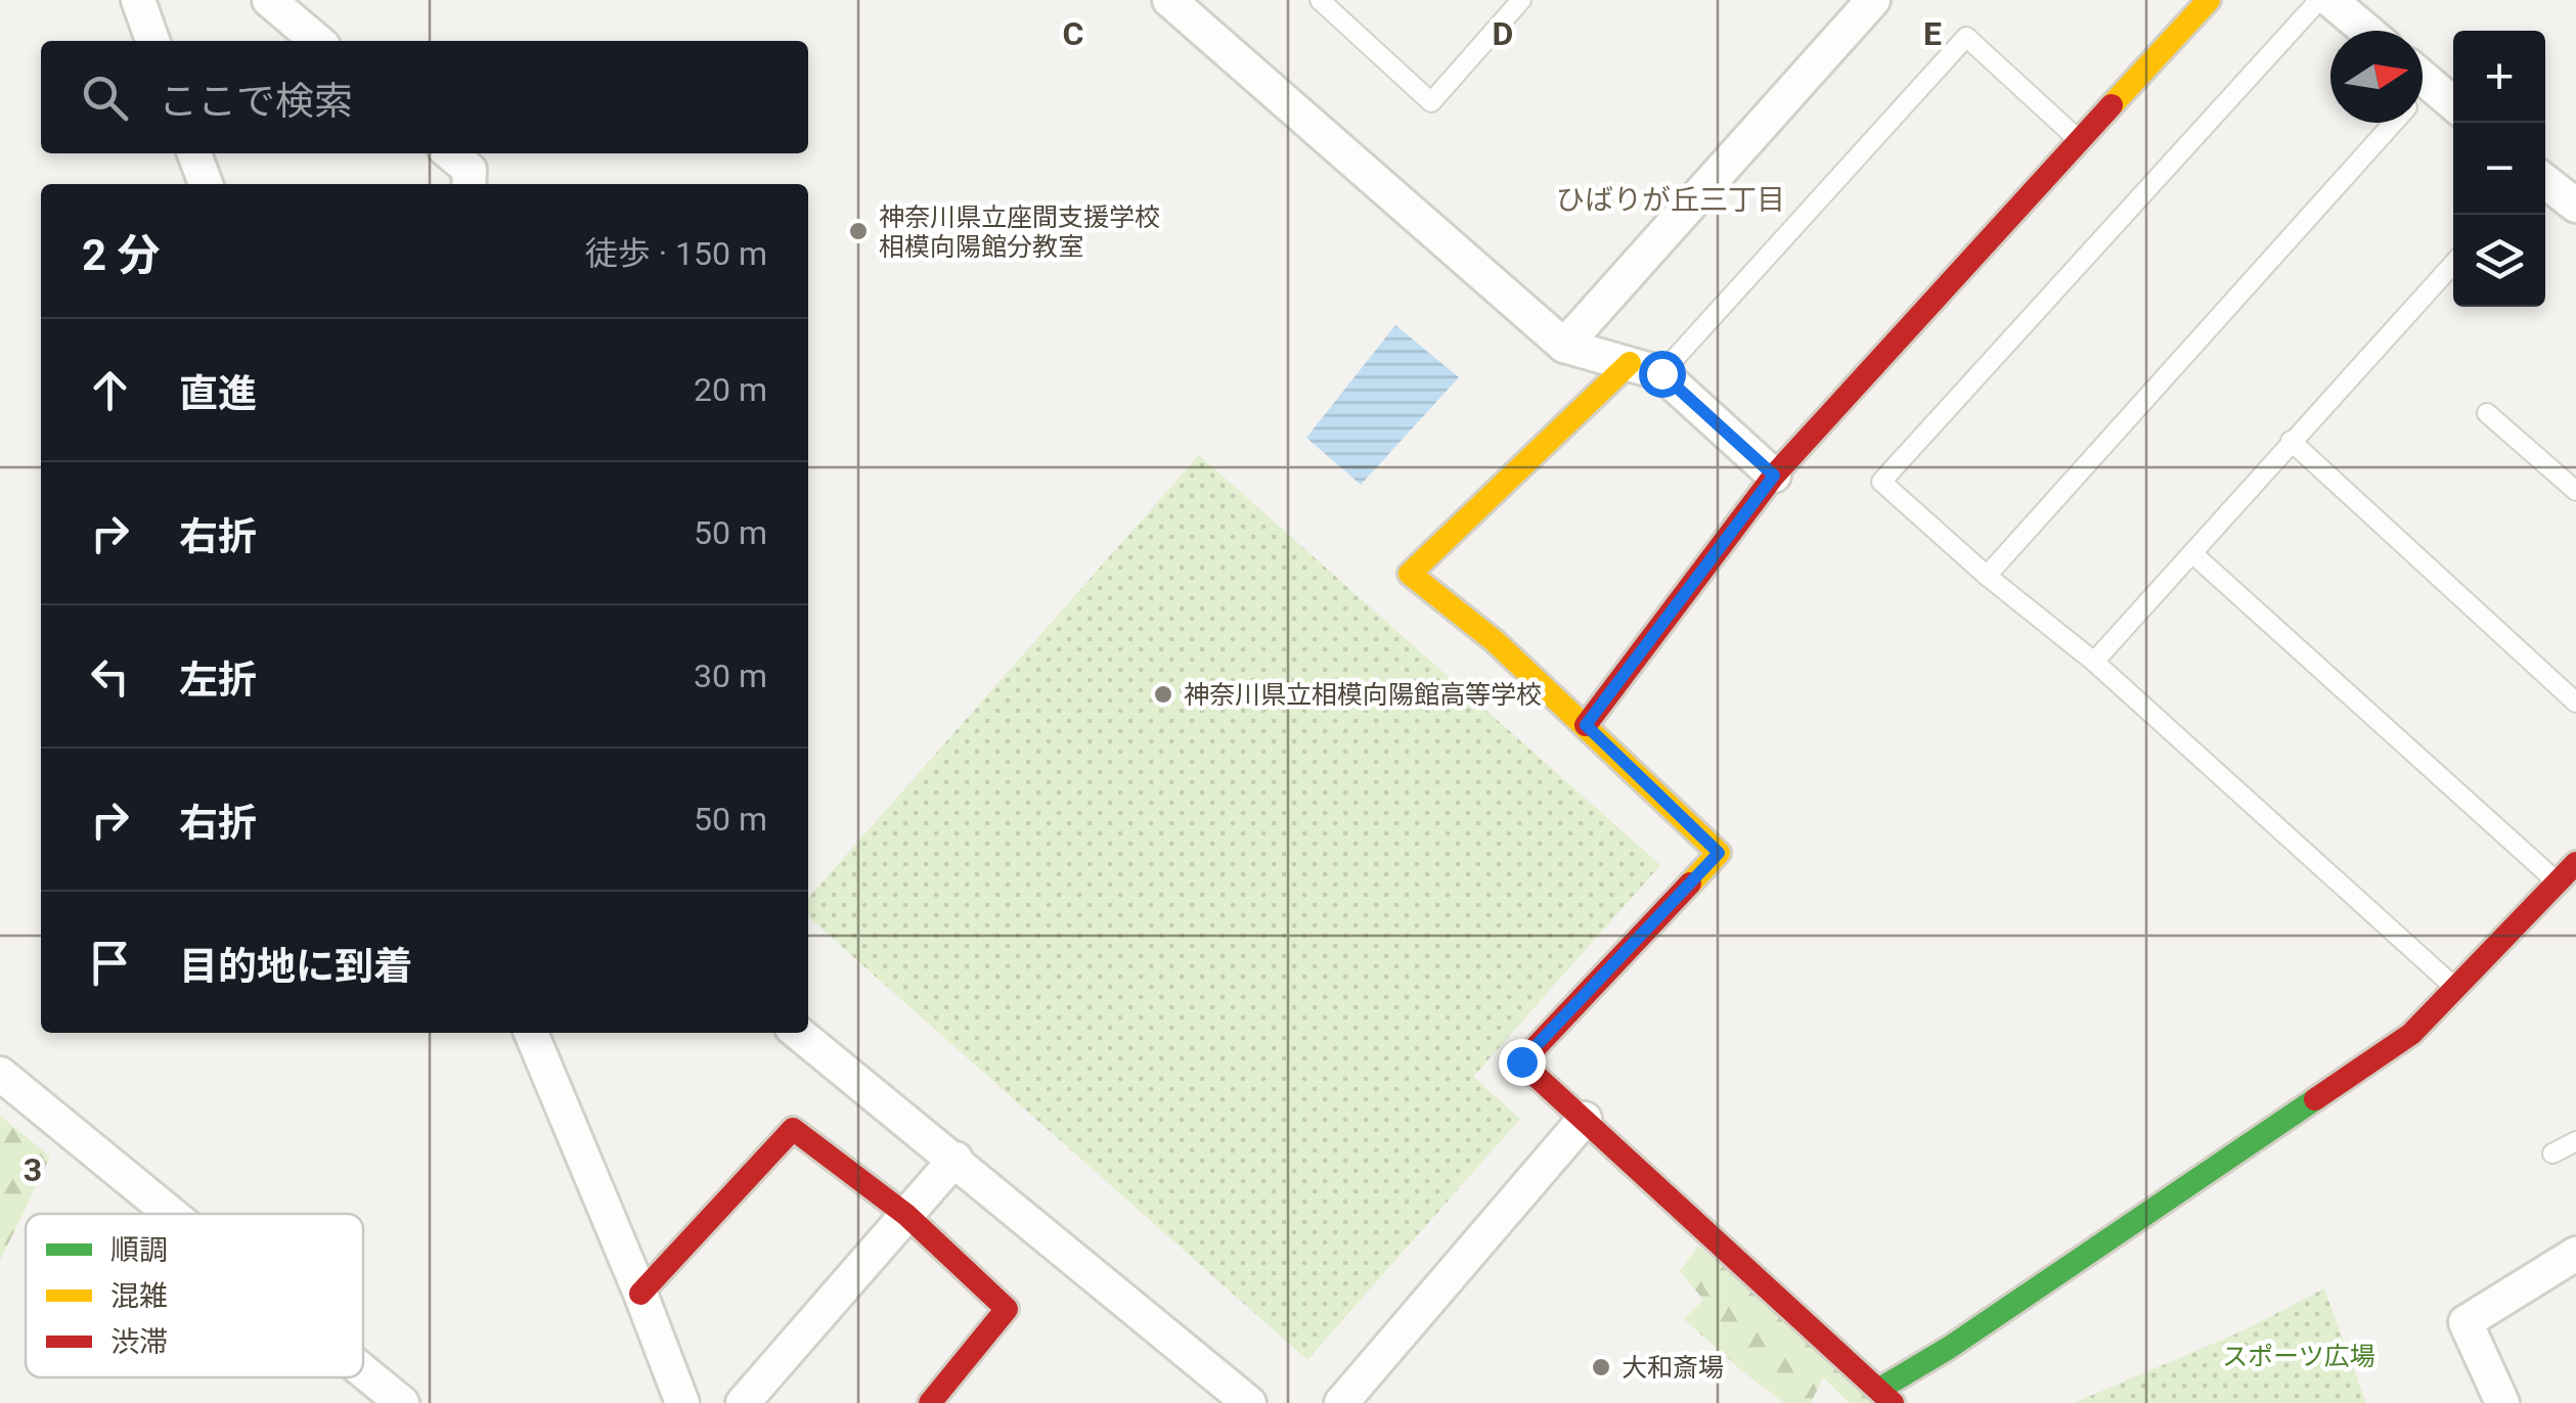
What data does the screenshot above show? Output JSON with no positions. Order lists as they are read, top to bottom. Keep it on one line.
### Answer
{"districts":["ひばりが丘三丁目"],"parks":["スポーツ広場"],"places":["神奈川県立座間支援学校 相模向陽館分教室","神奈川県立相模向陽館高等学校","大和斎場"],"legend":["順調","混雑","渋滞"],"north":"right","page":{"map_buttons":["+","−"],"search":"ここで検索","heading":["2 分","徒歩 · 150 m"],"list":[["直進","20 m"],["右折","50 m"],["左折","30 m"],["右折","50 m"],"目的地に到着"]},"grid":{"columns":["C","D","E"],"rows":["3"]}}
